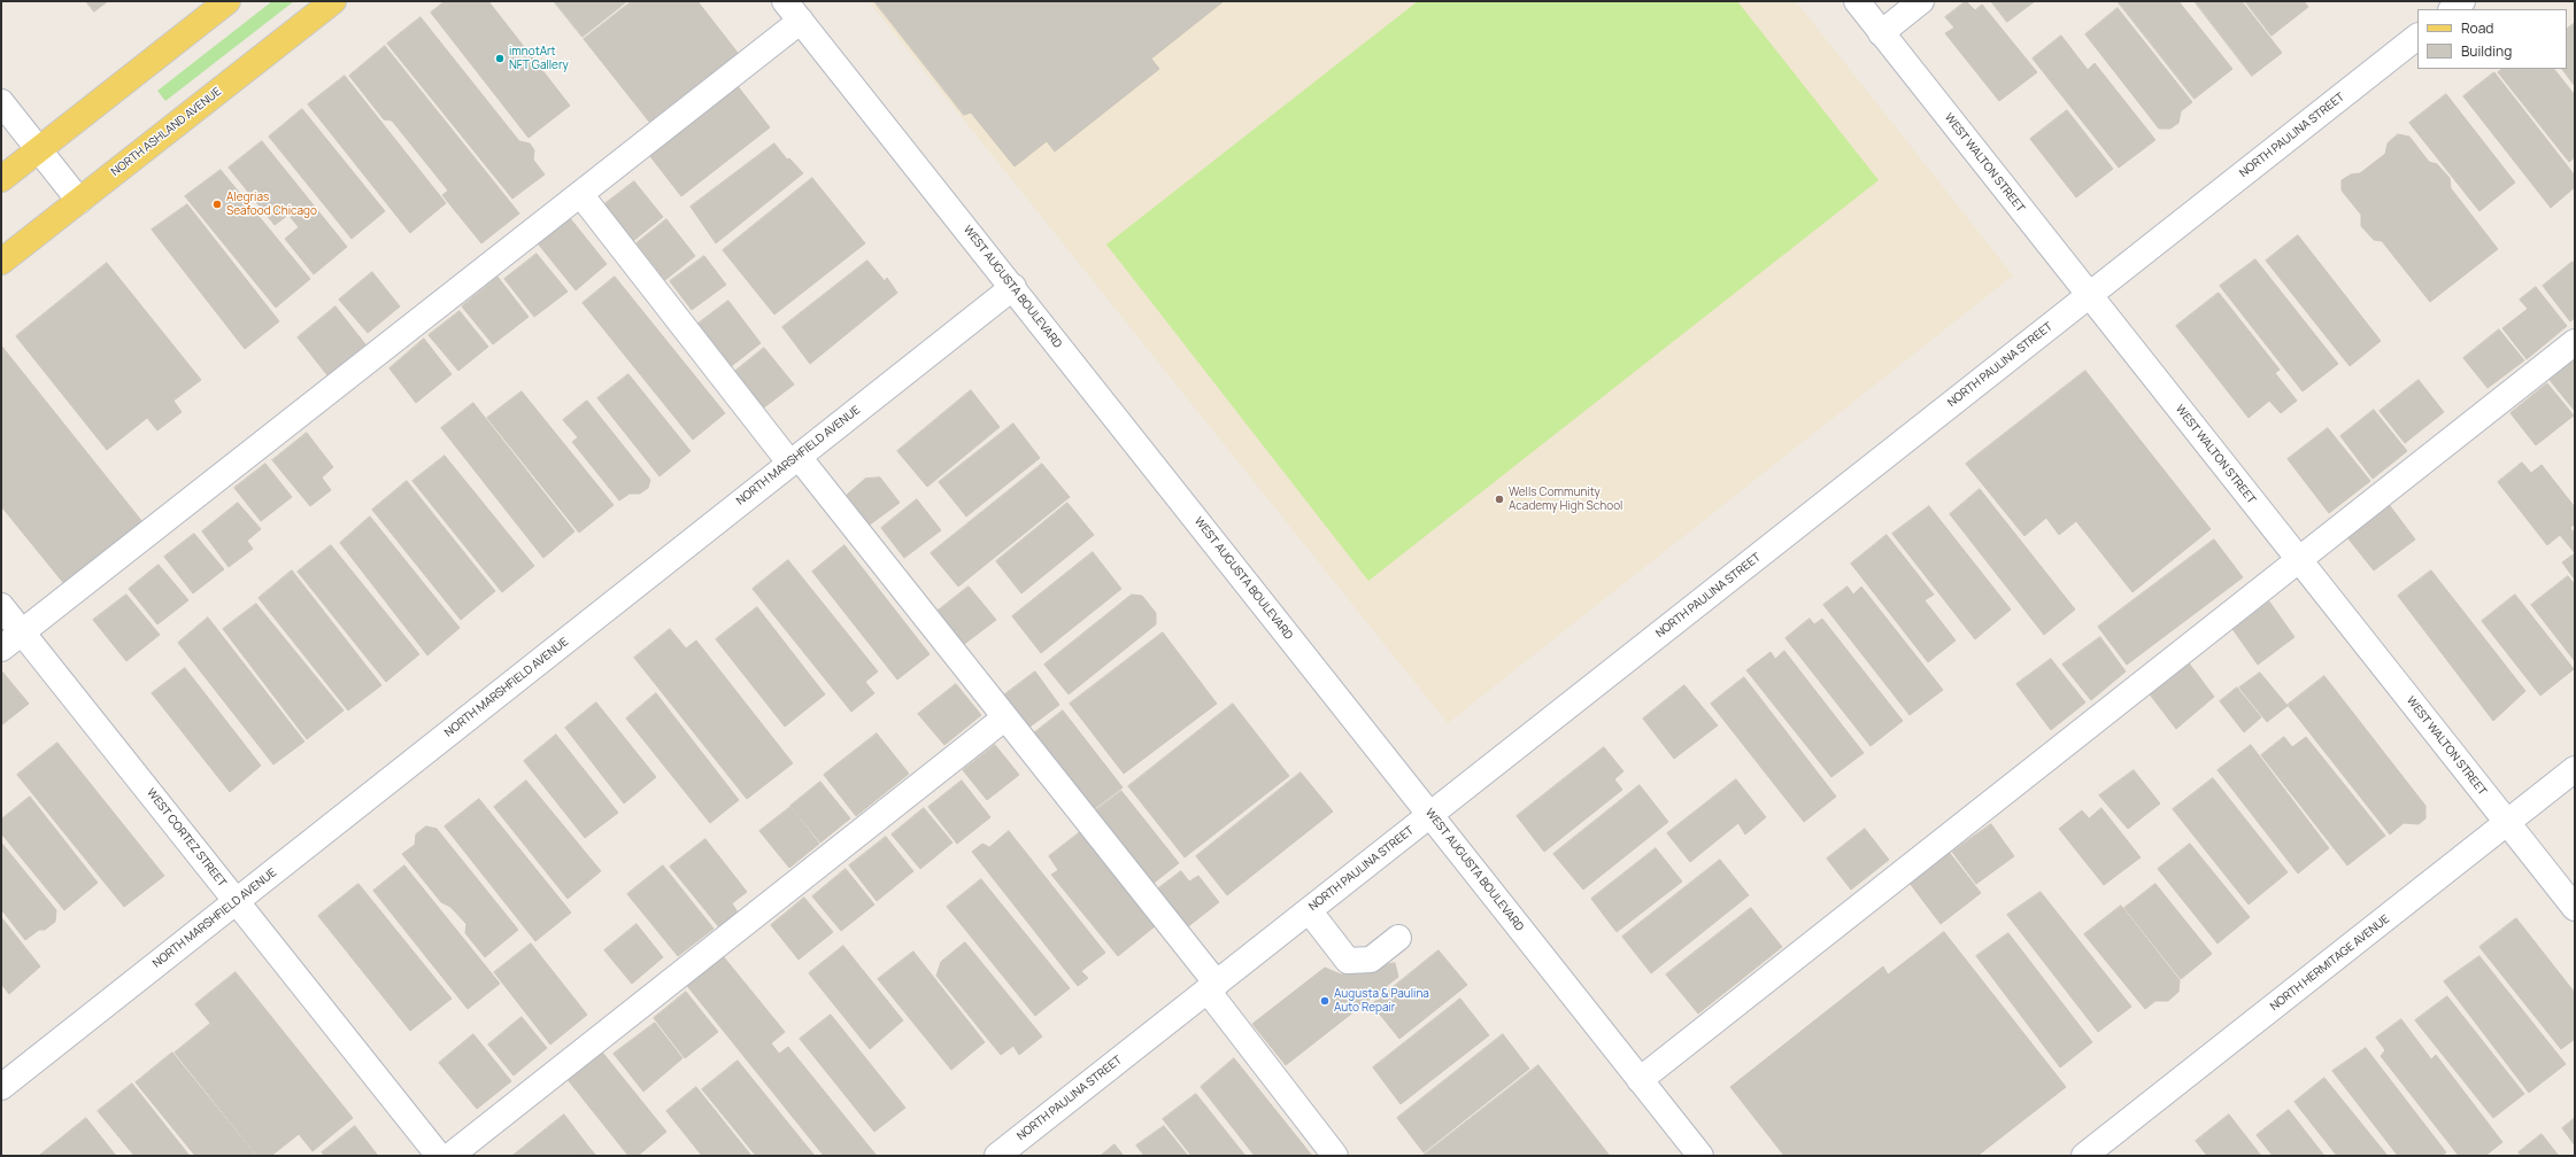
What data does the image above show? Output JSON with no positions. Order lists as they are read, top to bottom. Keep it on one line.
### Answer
{"streets":{"main road":["NORTH ASHLAND AVENUE"],"street":["NORTH PAULINA STREET","WEST WALTON STREET","WEST AUGUSTA BOULEVARD","NORTH MARSHFIELD AVENUE","WEST CORTEZ STREET","NORTH HERMITAGE AVENUE"]},"crossings":[["NORTH PAULINA STREET","WEST WALTON STREET"],["NORTH PAULINA STREET","WEST AUGUSTA BOULEVARD"],["WEST WALTON STREET","NORTH HERMITAGE AVENUE"],["WEST AUGUSTA BOULEVARD","NORTH MARSHFIELD AVENUE"],["NORTH MARSHFIELD AVENUE","WEST CORTEZ STREET"]],"places":["imnotArt NFT Gallery","Alegrias Seafood Chicago","Wells Community Academy High School","Augusta & Paulina Auto Repair"],"legend":["Road","Building"]}
